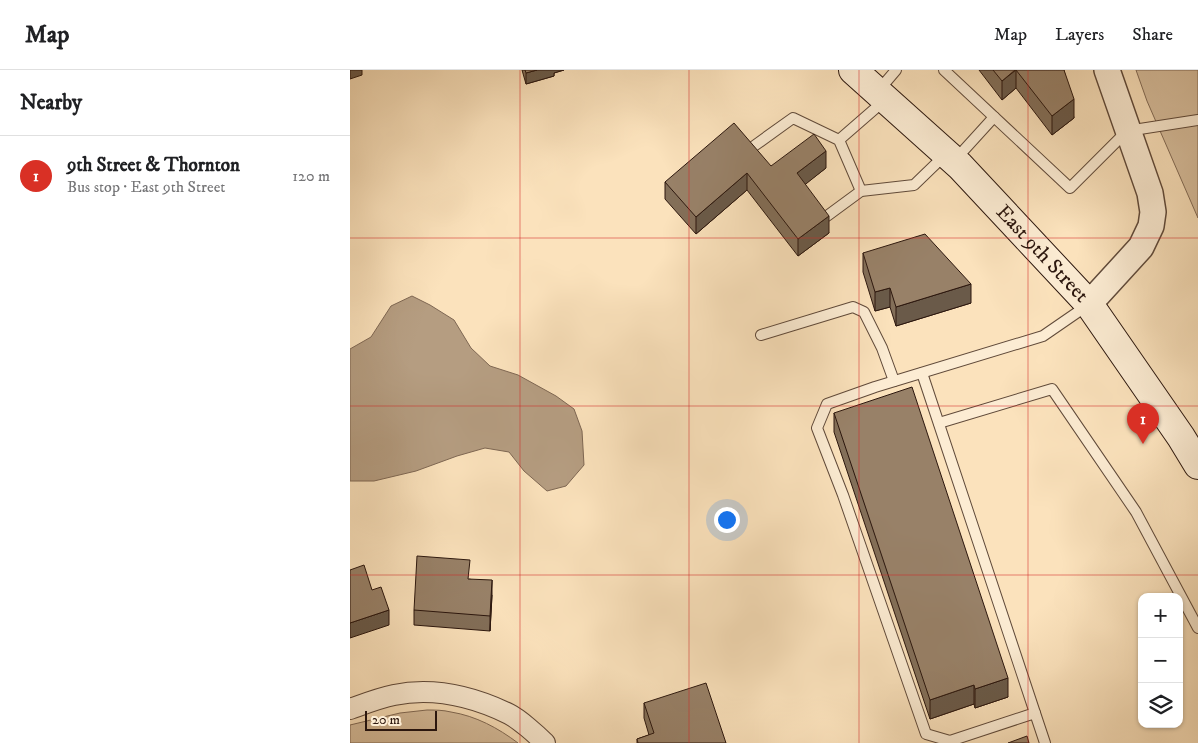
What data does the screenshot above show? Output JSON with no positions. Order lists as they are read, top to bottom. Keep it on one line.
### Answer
{"streets":{"main road":["East 9th Street"]},"scale_bar":"20 m","page":{"header":"Map","nav":["Map","Layers","Share"],"heading":"Nearby","list":[{"mark":"1","name":"9th Street & Thornton","note":"Bus stop · East 9th Street","value":"120 m"}],"pins":"1","map_buttons":["+","−"],"scale":"20 m"}}
